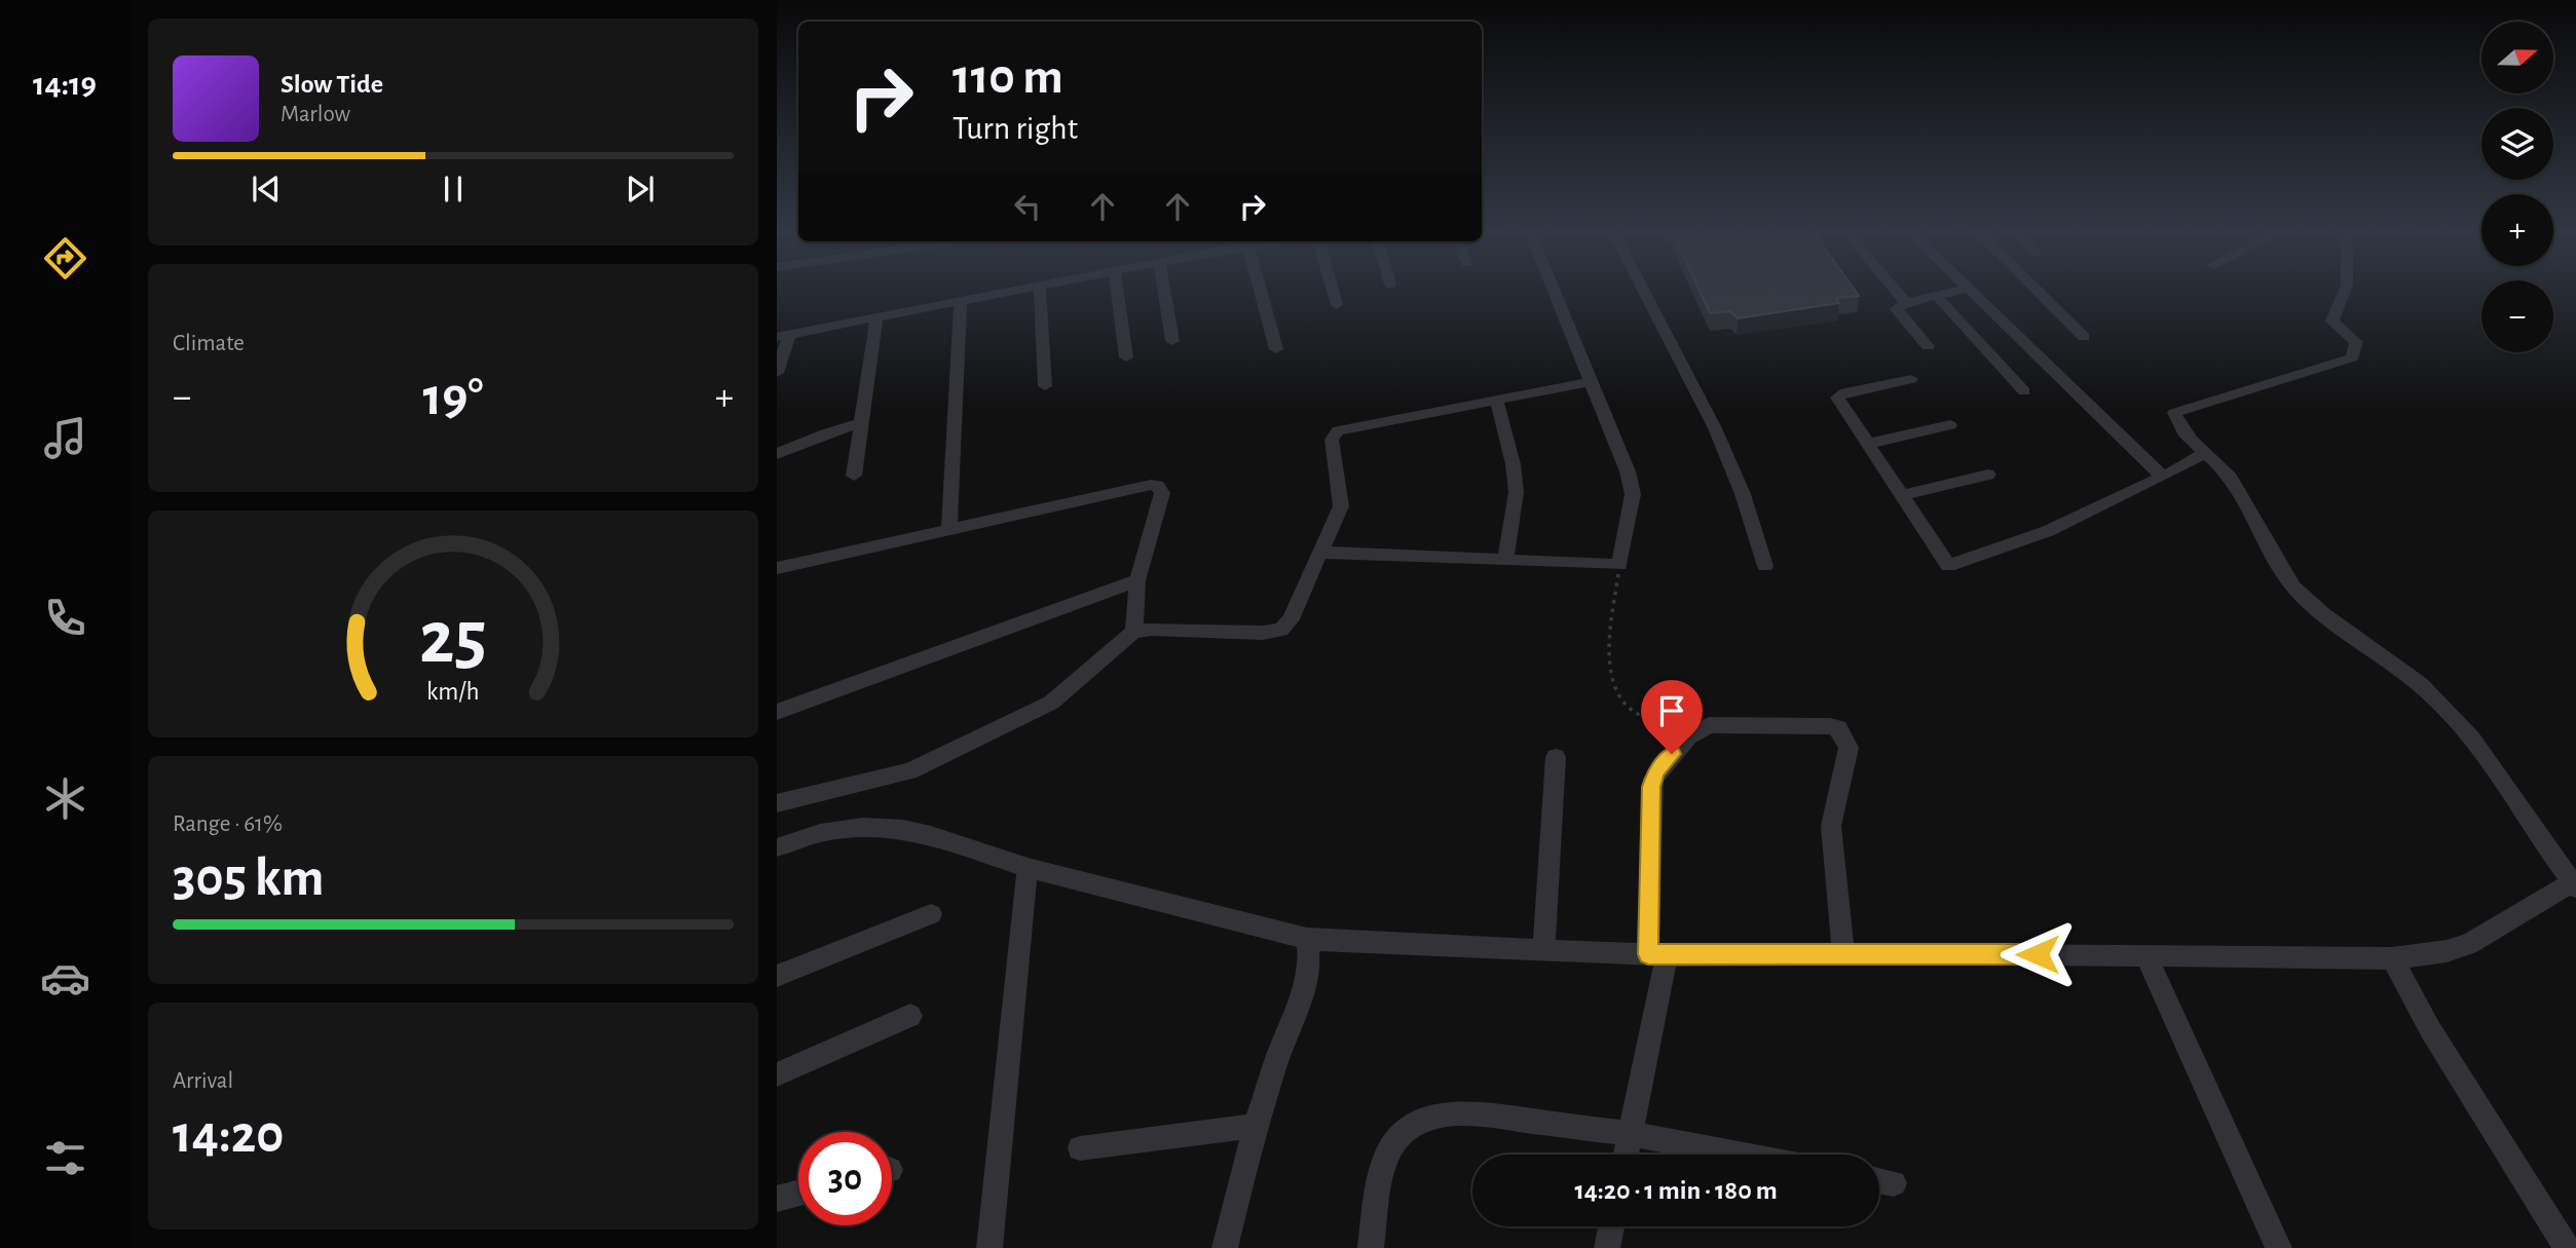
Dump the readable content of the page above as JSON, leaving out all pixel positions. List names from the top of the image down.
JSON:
{
  "north": "right",
  "page": {
    "tabs": "14:19",
    "map_buttons": ["+", "−"],
    "turn": ["110 m", "Turn right"],
    "song": ["Slow Tide", "Marlow"],
    "tile": [
      "Climate",
      ["Range · 61%", "305 km"],
      ["Arrival", "14:20"]
    ],
    "heat": ["−", "19°", "+"],
    "limit": "30",
    "trip": "14:20 · 1 min · 180 m",
    "gauge": ["25", "km/h"]
  }
}
